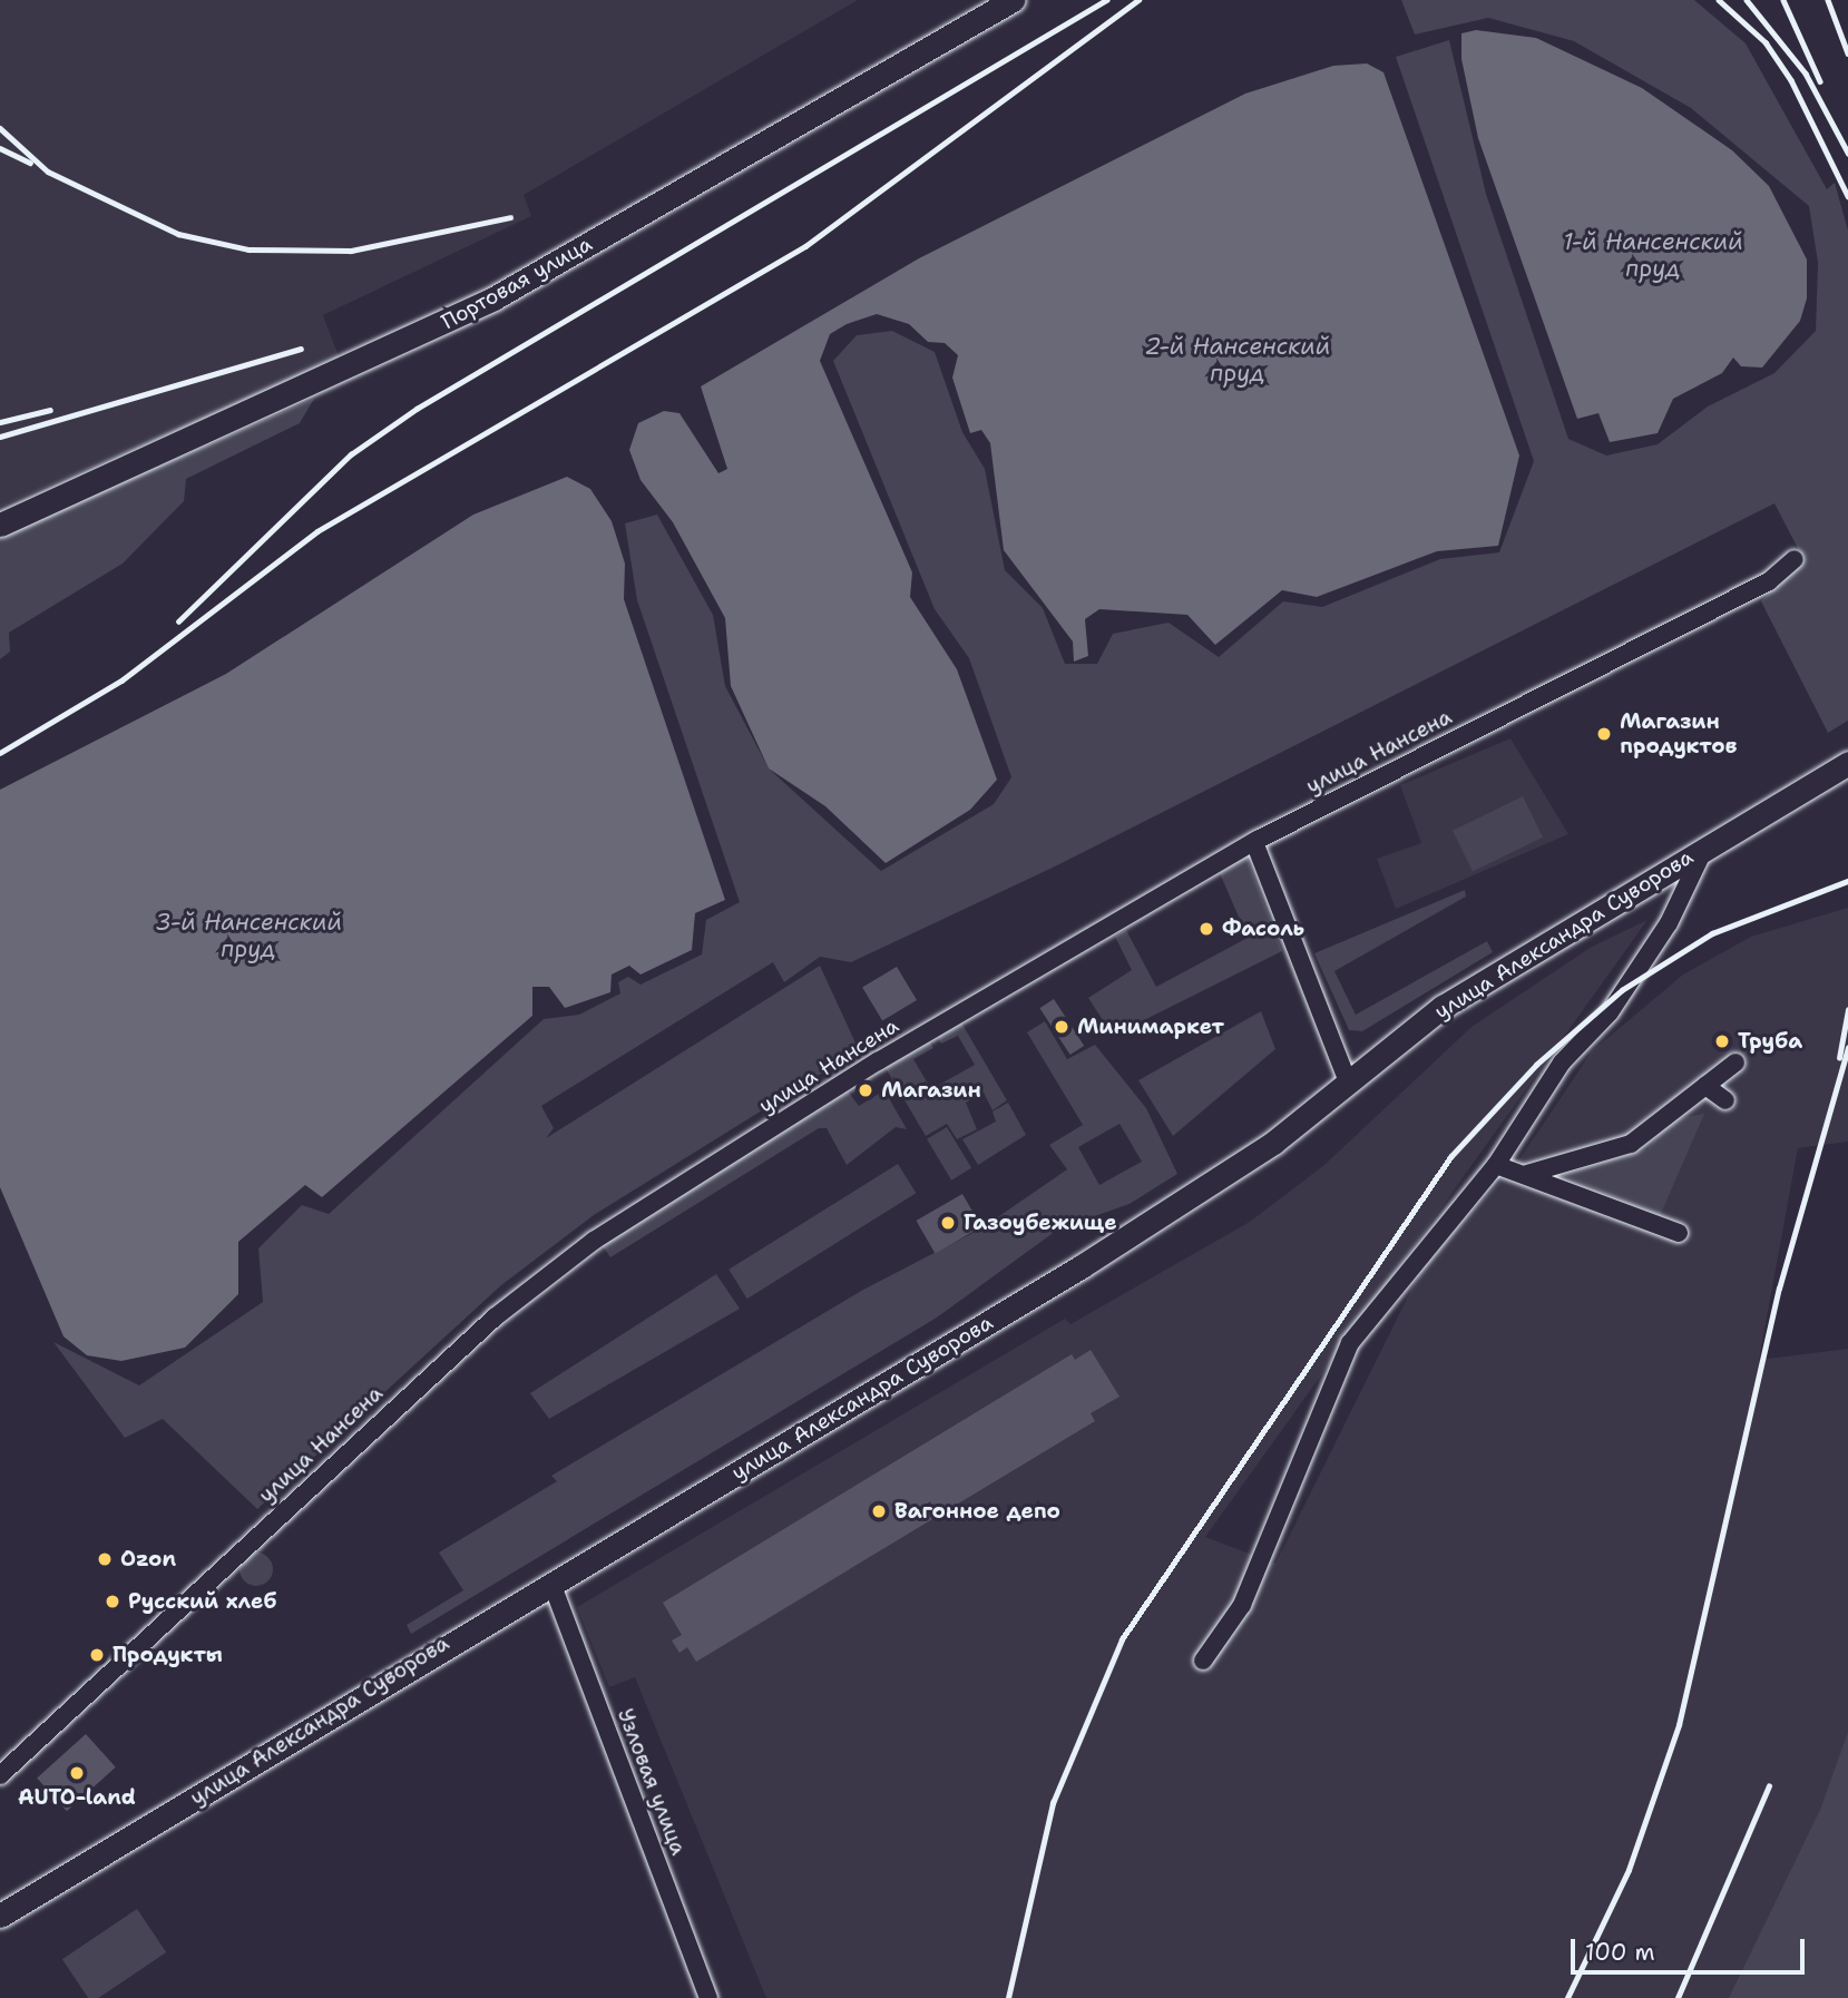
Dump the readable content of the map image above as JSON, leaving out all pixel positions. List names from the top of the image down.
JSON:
{
  "streets": {
    "main road": ["Портовая улица", "улица Александра Суворова"],
    "street": ["улица Нансена", "Узловая улица"]
  },
  "crossings": [
    ["улица Александра Суворова", "Узловая улица"]
  ],
  "water": ["1-й Нансенский пруд", "2-й Нансенский пруд", "3-й Нансенский пруд"],
  "places": [
    "Магазин продуктов",
    "Фасоль",
    "Минимаркет",
    "Труба",
    "Магазин",
    "Газоубежище",
    "Вагонное депо",
    "Ozon",
    "Русский хлеб",
    "Продукты",
    "AUTO-land"
  ],
  "scale_bar": "100 m"
}
